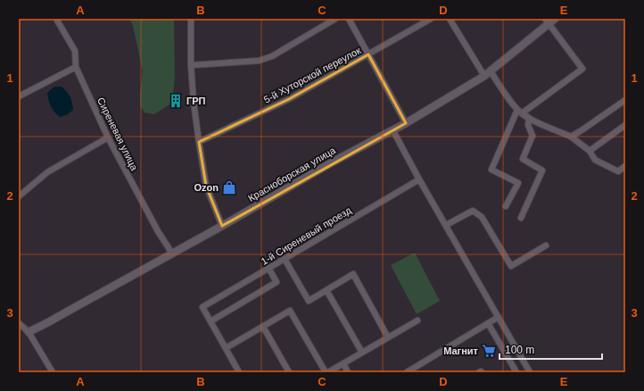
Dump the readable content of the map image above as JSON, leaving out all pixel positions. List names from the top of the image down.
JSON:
{
  "streets": {
    "street": [
      "5-й Хуторской переулок",
      "Сиреневая улица",
      "Красноборская улица",
      "1-й Сиреневый проезд"
    ]
  },
  "crossings": [
    ["Сиреневая улица", "Красноборская улица"]
  ],
  "places": {
    "building": ["ГРП"],
    "shop": ["Ozon"],
    "supermarket": ["Магнит"]
  },
  "scale_bar": "100 m",
  "grid": {
    "columns": [
      "A",
      "B",
      "C",
      "D",
      "E"
    ],
    "rows": ["1", "2", "3"]
  }
}
